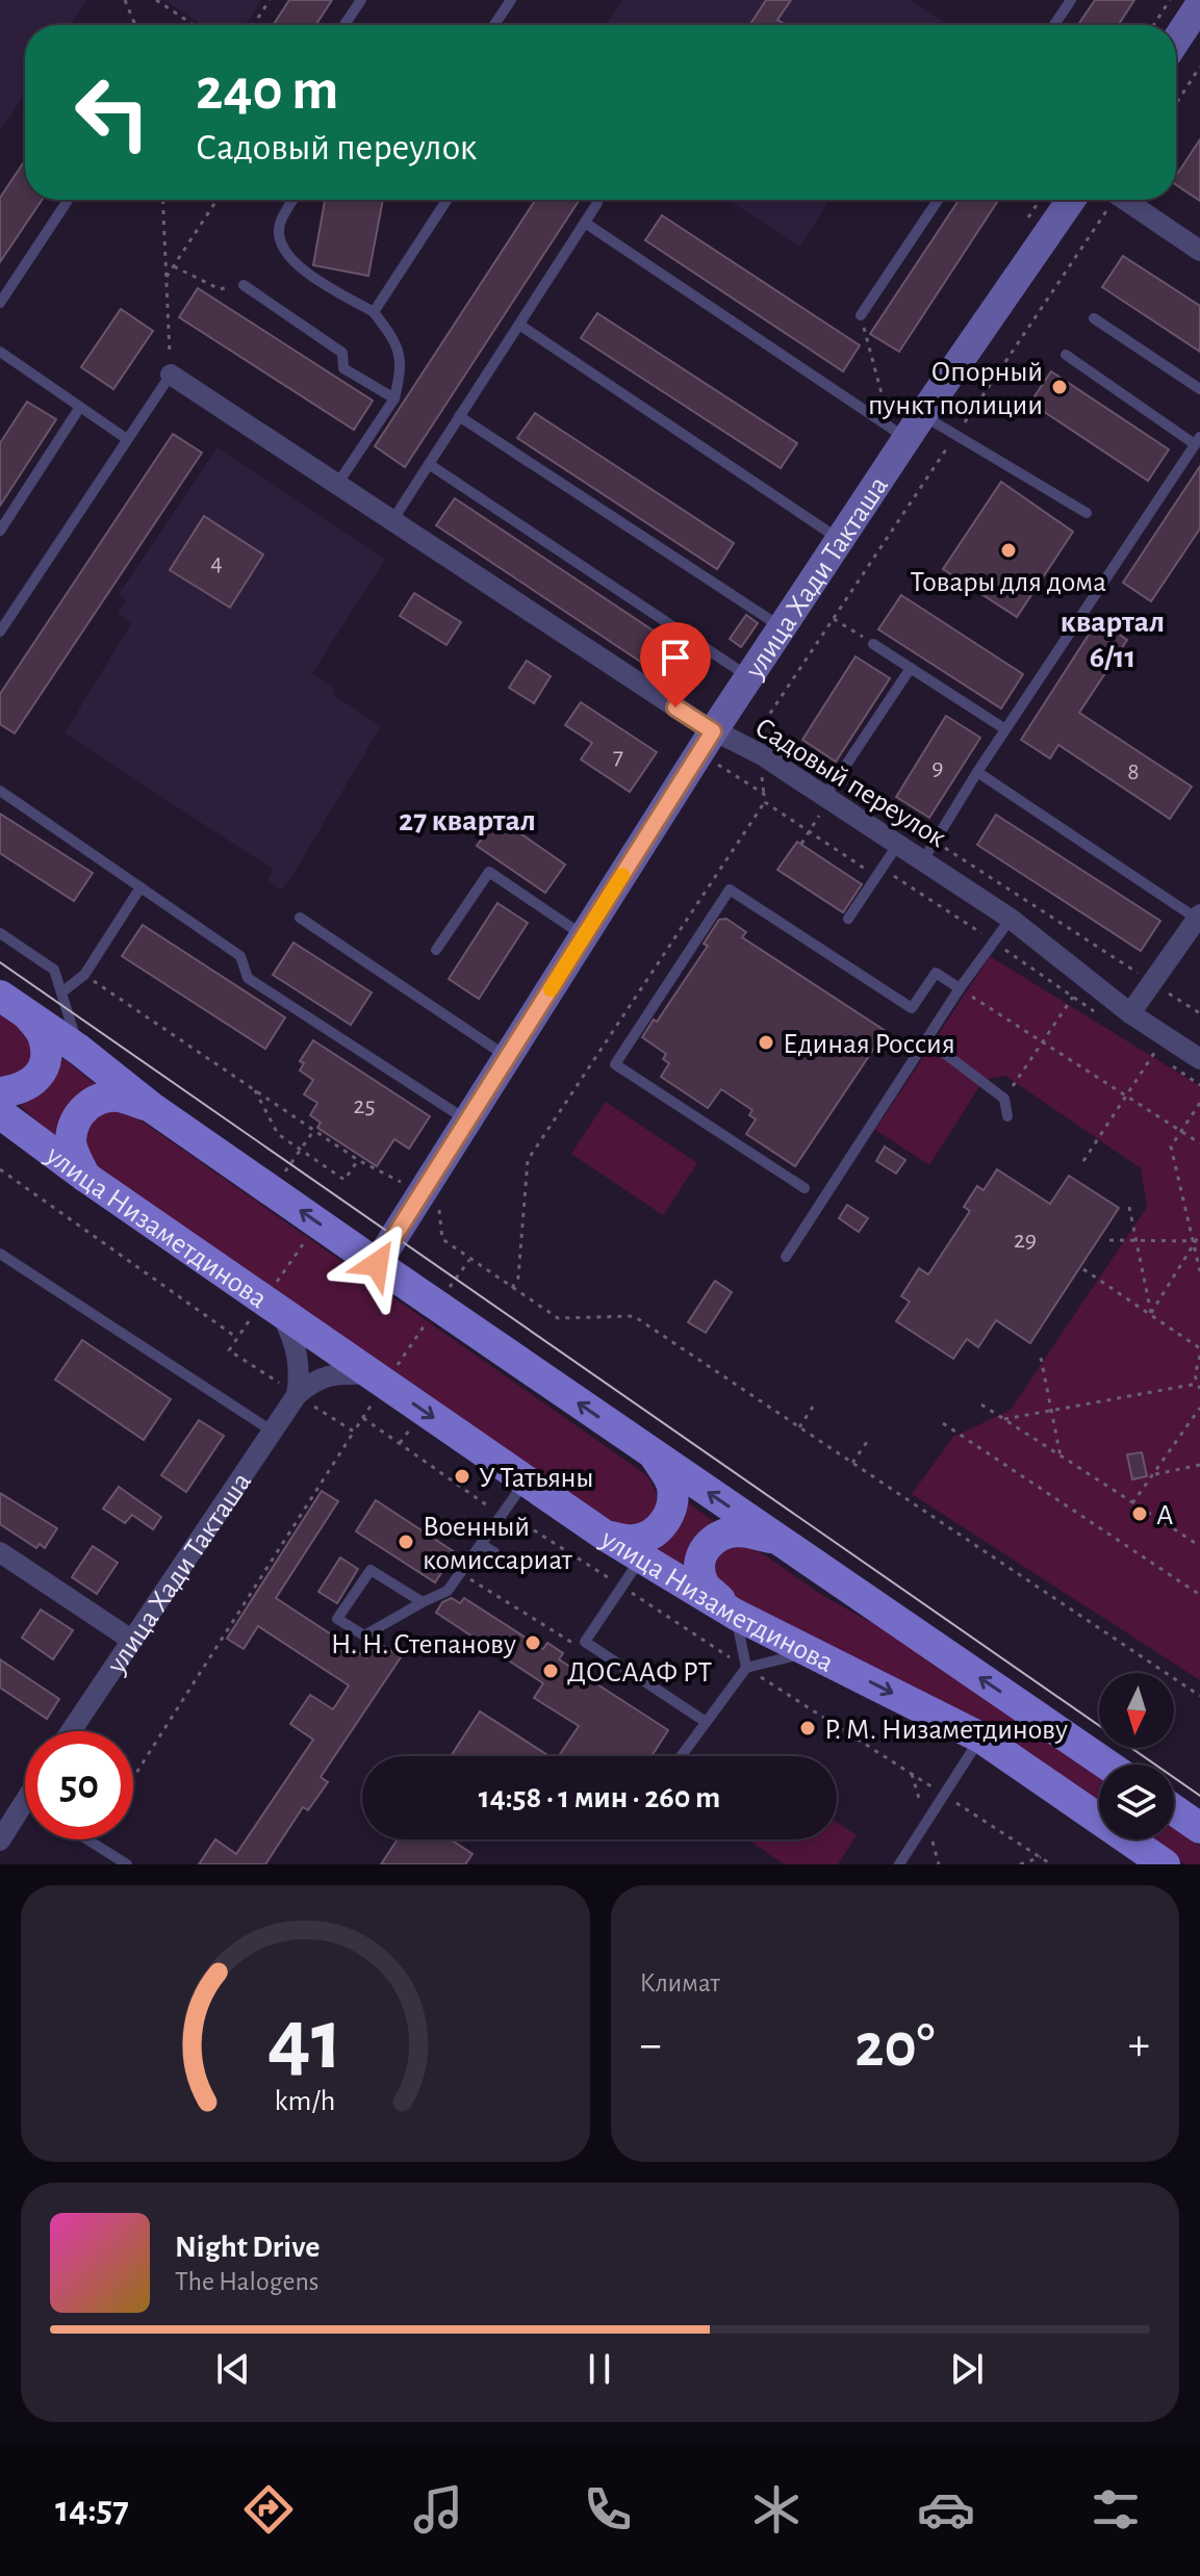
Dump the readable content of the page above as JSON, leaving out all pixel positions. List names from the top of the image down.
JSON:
{
  "streets": {
    "main road": ["улица Хади Такташа", "улица Низаметдинова"],
    "street": ["Садовый переулок"]
  },
  "crossings": [
    ["улица Хади Такташа", "Садовый переулок"]
  ],
  "districts": ["квартал 6/11", "27 квартал"],
  "places": [
    "Опорный пункт полиции",
    "Товары для дома",
    "Единая Россия",
    "У Татьяны",
    "А",
    "Военный комиссариат",
    "Н. Н. Степанову",
    "ДОСААФ РТ",
    "Р. М. Низаметдинову"
  ],
  "house_numbers": [
    "4",
    "7",
    "9",
    "8",
    "25",
    "29"
  ],
  "north": "bottom",
  "page": {
    "turn": ["240 m", "Садовый переулок"],
    "limit": "50",
    "trip": "14:58 · 1 мин · 260 m",
    "tile": "Климат",
    "heat": ["−", "20°", "+"],
    "song": ["Night Drive", "The Halogens"],
    "tabs": "14:57",
    "gauge": ["41", "km/h"]
  }
}
